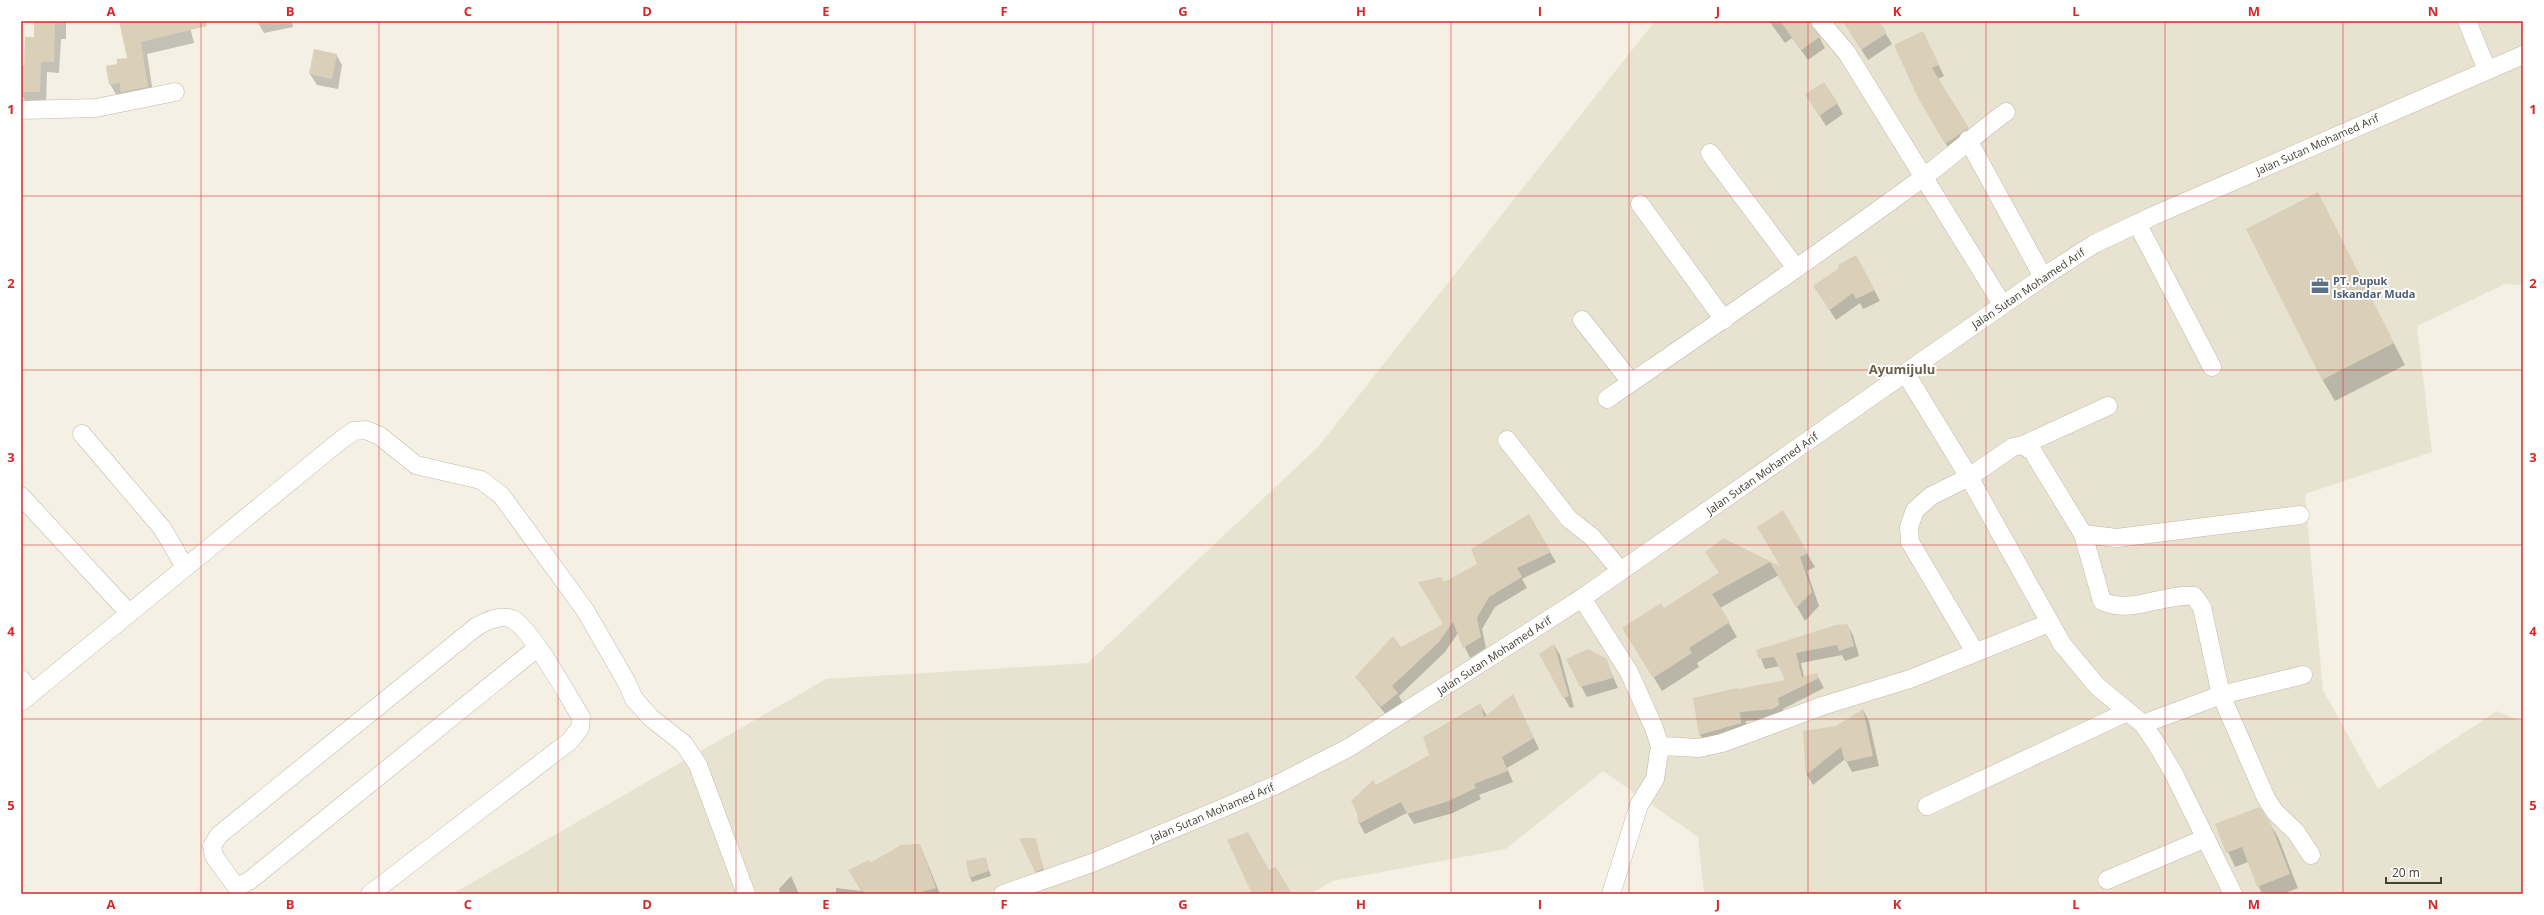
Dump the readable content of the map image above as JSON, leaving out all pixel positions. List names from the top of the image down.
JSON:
{
  "streets": {
    "street": ["Jalan Sutan Mohamed Arif"]
  },
  "districts": ["Ayumijulu"],
  "places": {
    "office": ["PT. Pupuk Iskandar Muda"]
  },
  "scale_bar": "20 m",
  "grid": {
    "columns": [
      "A",
      "B",
      "C",
      "D",
      "E",
      "F",
      "G",
      "H",
      "I",
      "J",
      "K",
      "L",
      "M",
      "N"
    ],
    "rows": [
      "1",
      "2",
      "3",
      "4",
      "5"
    ]
  }
}
